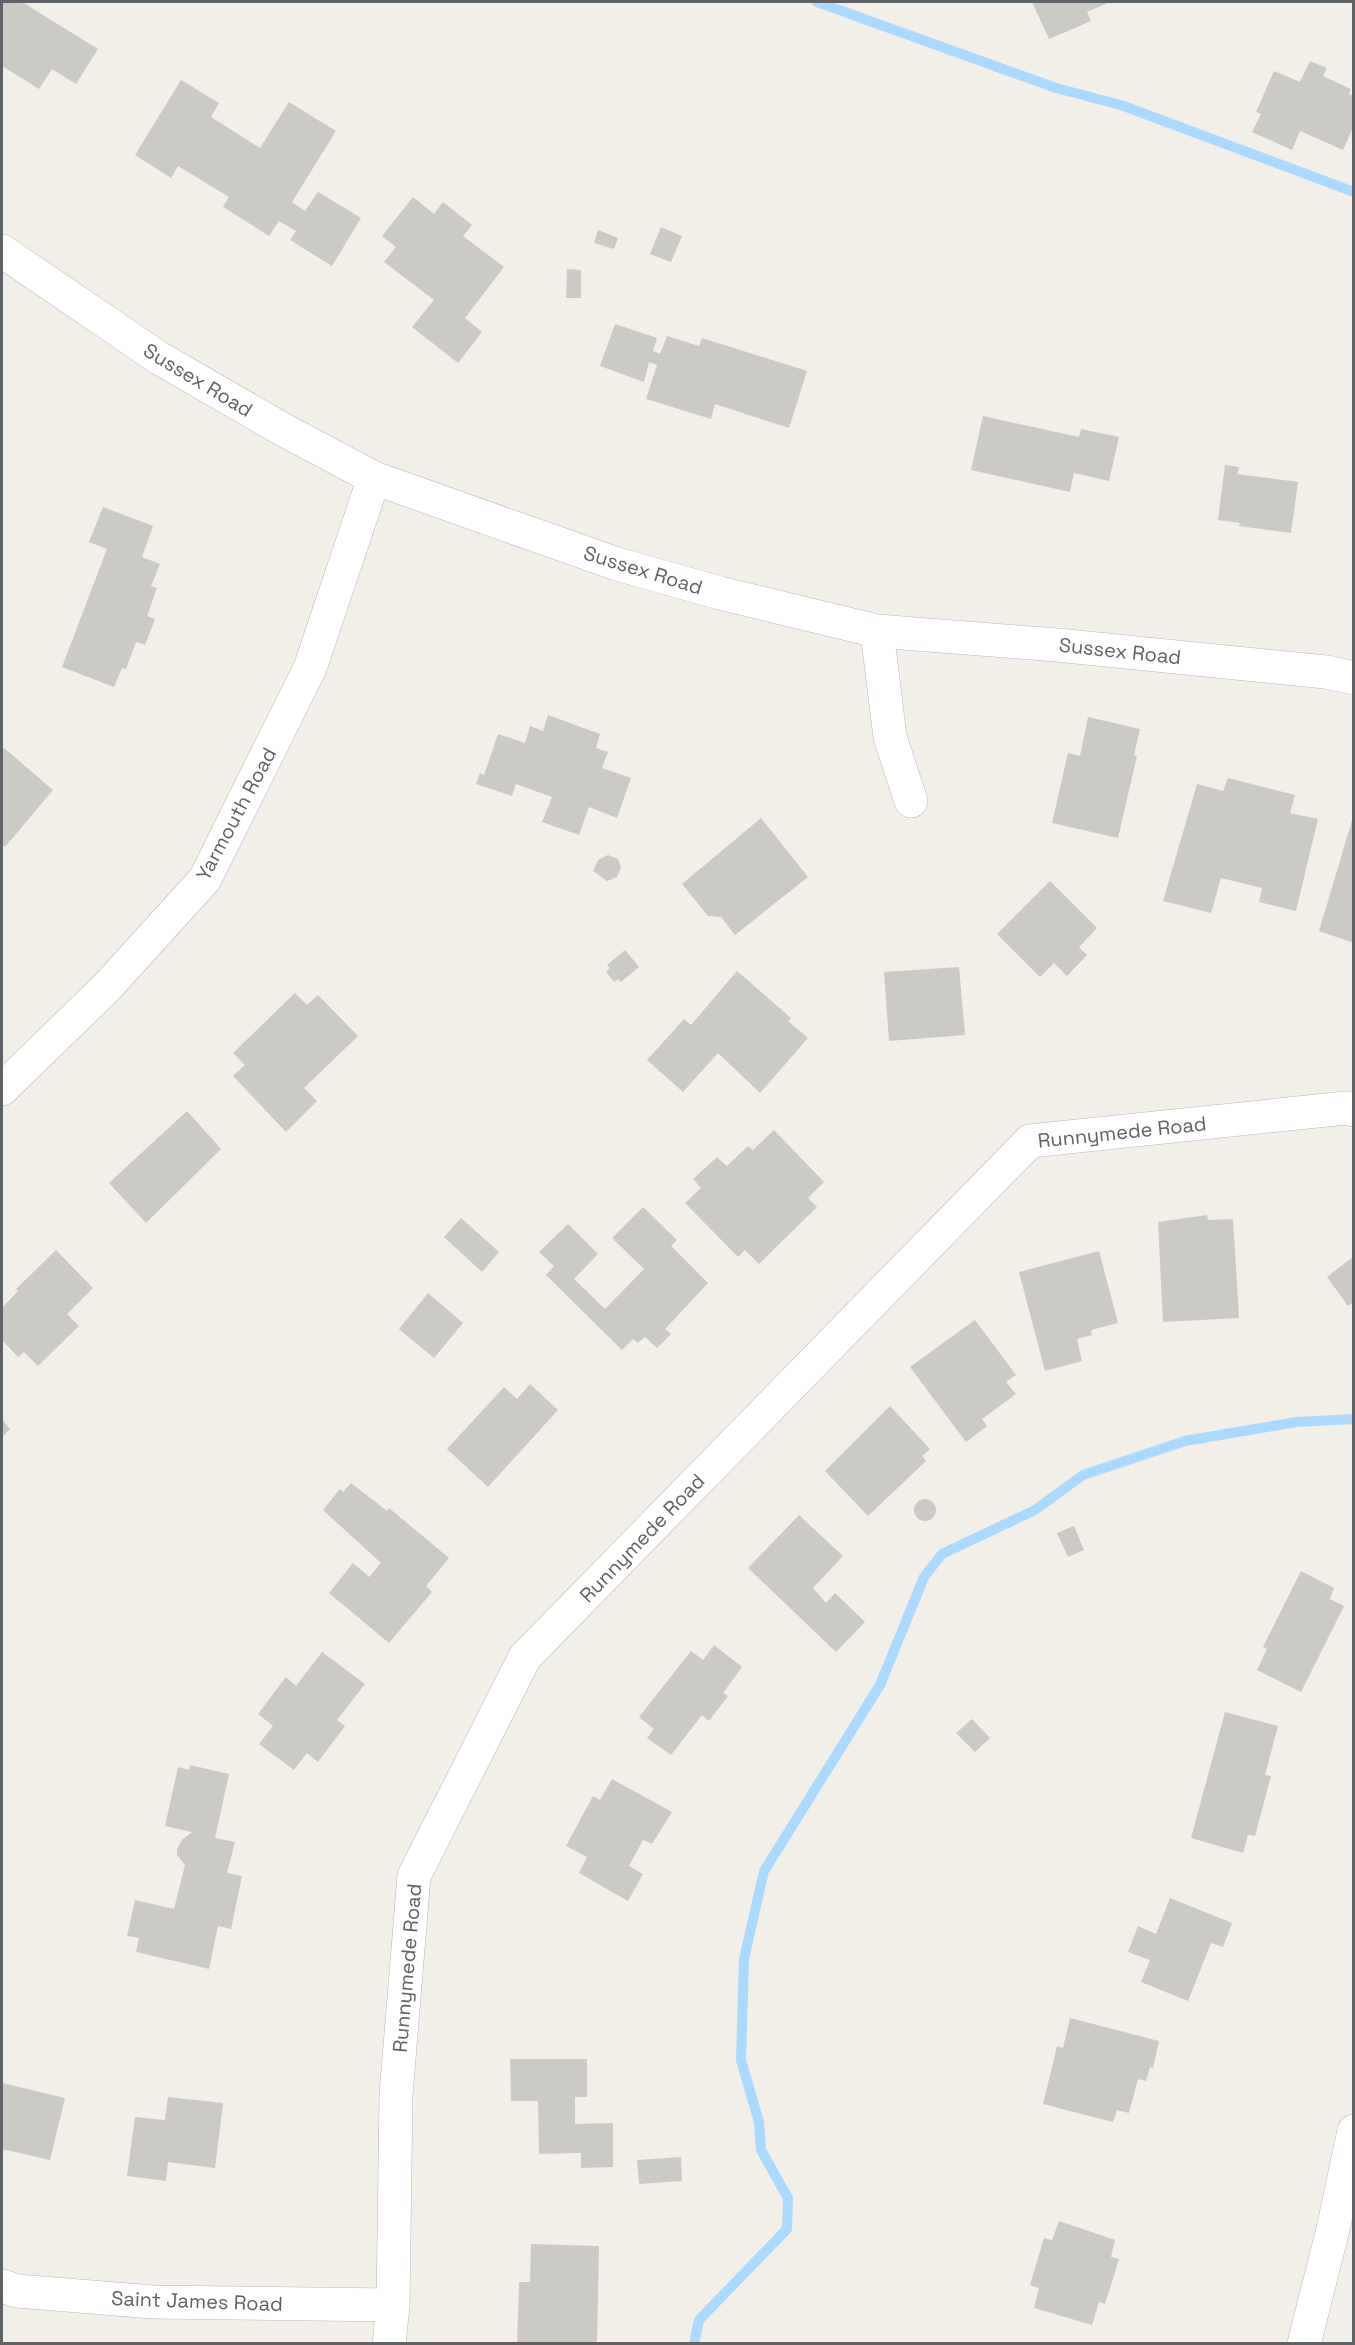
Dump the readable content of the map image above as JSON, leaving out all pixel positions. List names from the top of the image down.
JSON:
{
  "streets": {
    "street": [
      "Sussex Road",
      "Yarmouth Road",
      "Runnymede Road",
      "Saint James Road"
    ]
  },
  "crossings": [
    ["Sussex Road", "Yarmouth Road"],
    ["Runnymede Road", "Saint James Road"]
  ]
}
